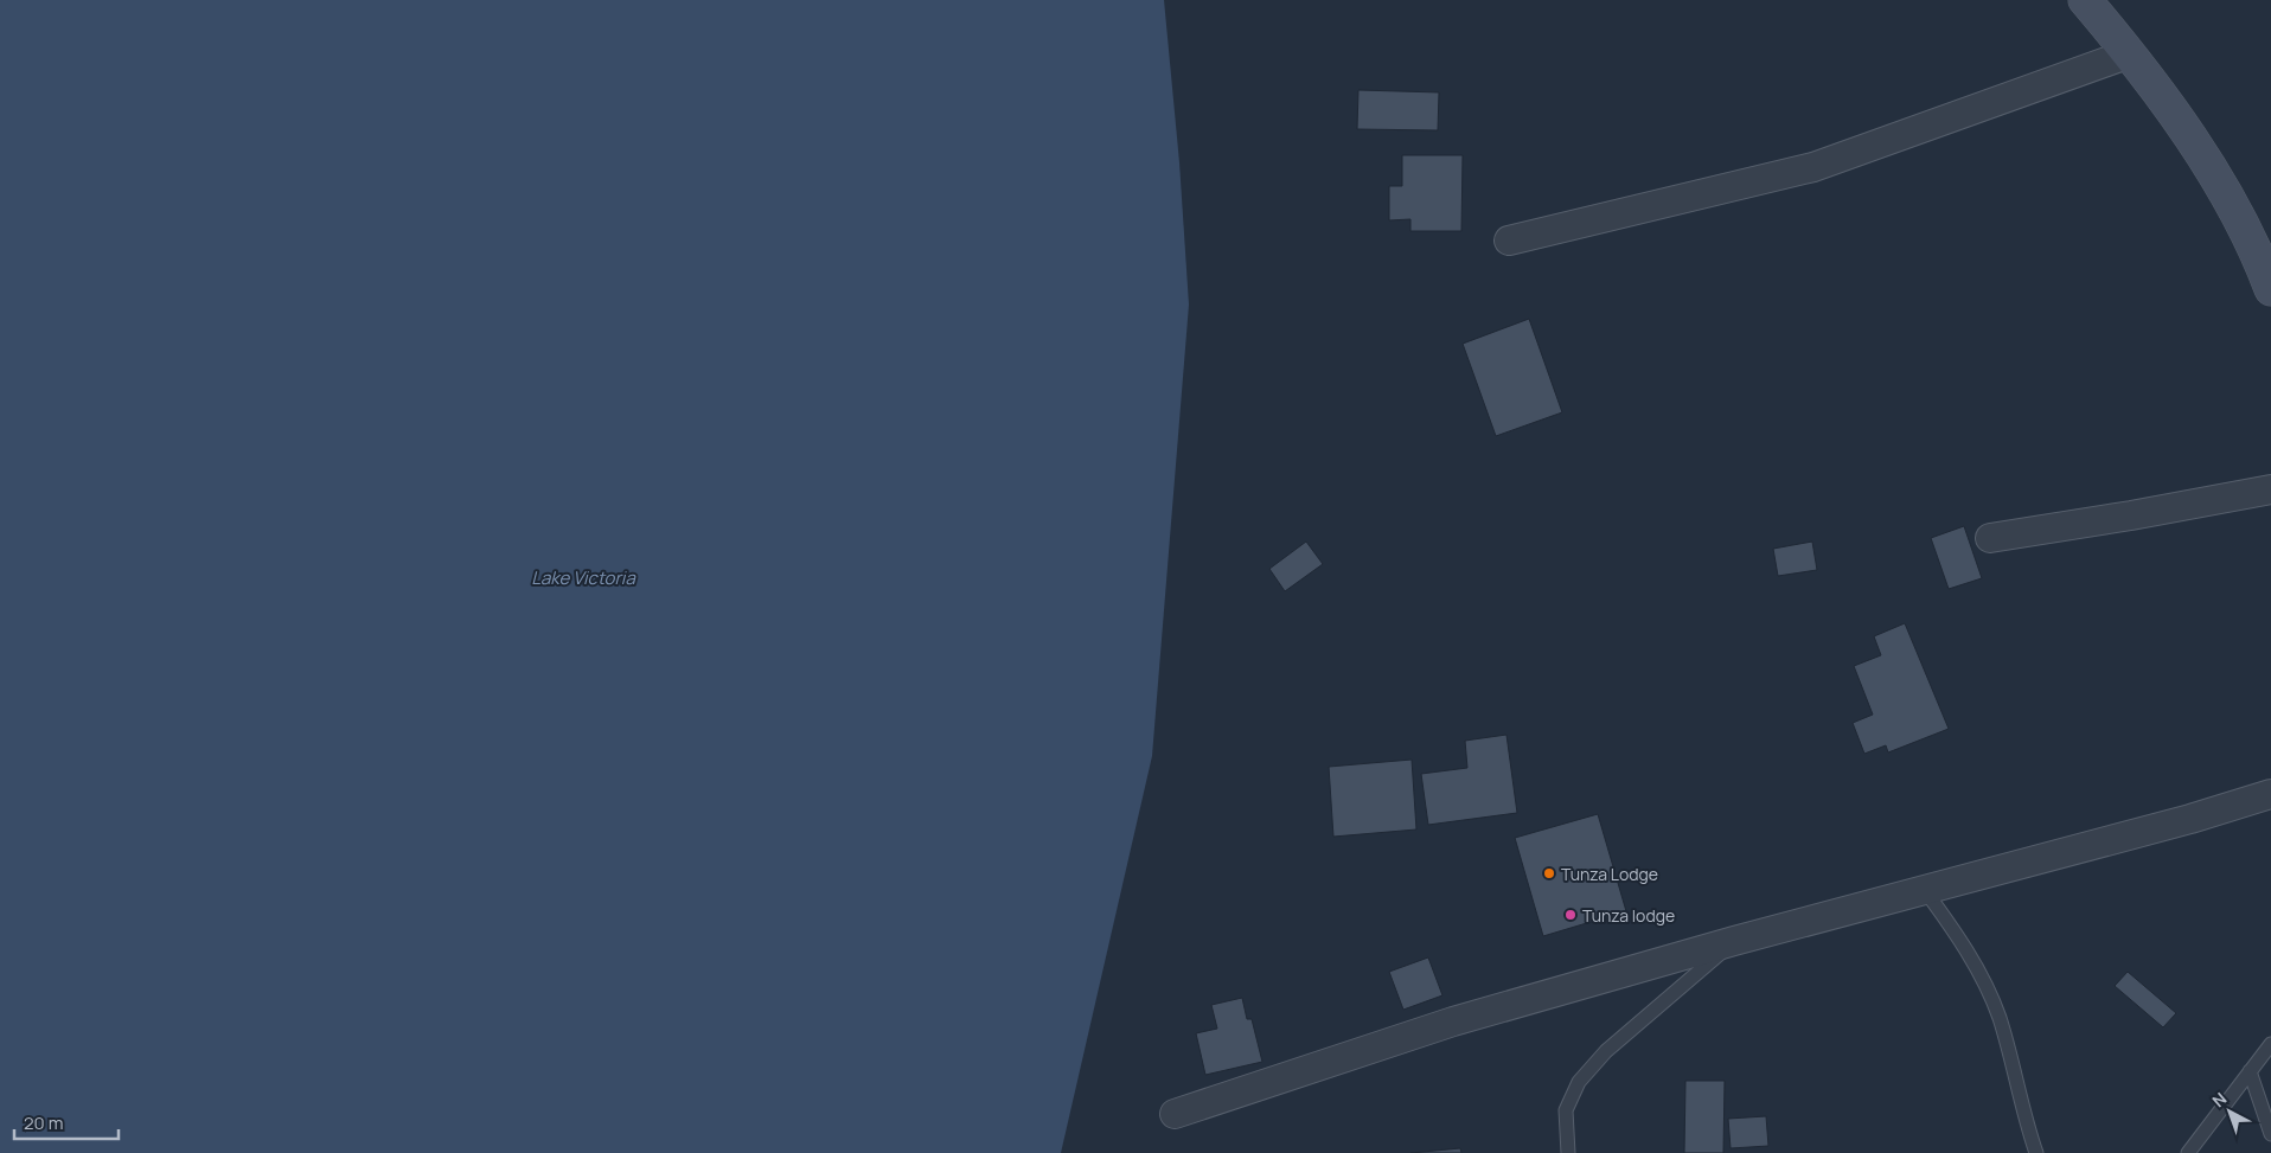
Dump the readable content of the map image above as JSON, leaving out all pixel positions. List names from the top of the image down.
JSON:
{
  "water": ["Lake Victoria"],
  "places": ["Tunza Lodge", "Tunza lodge"],
  "scale_bar": "20 m",
  "north": "top left"
}
